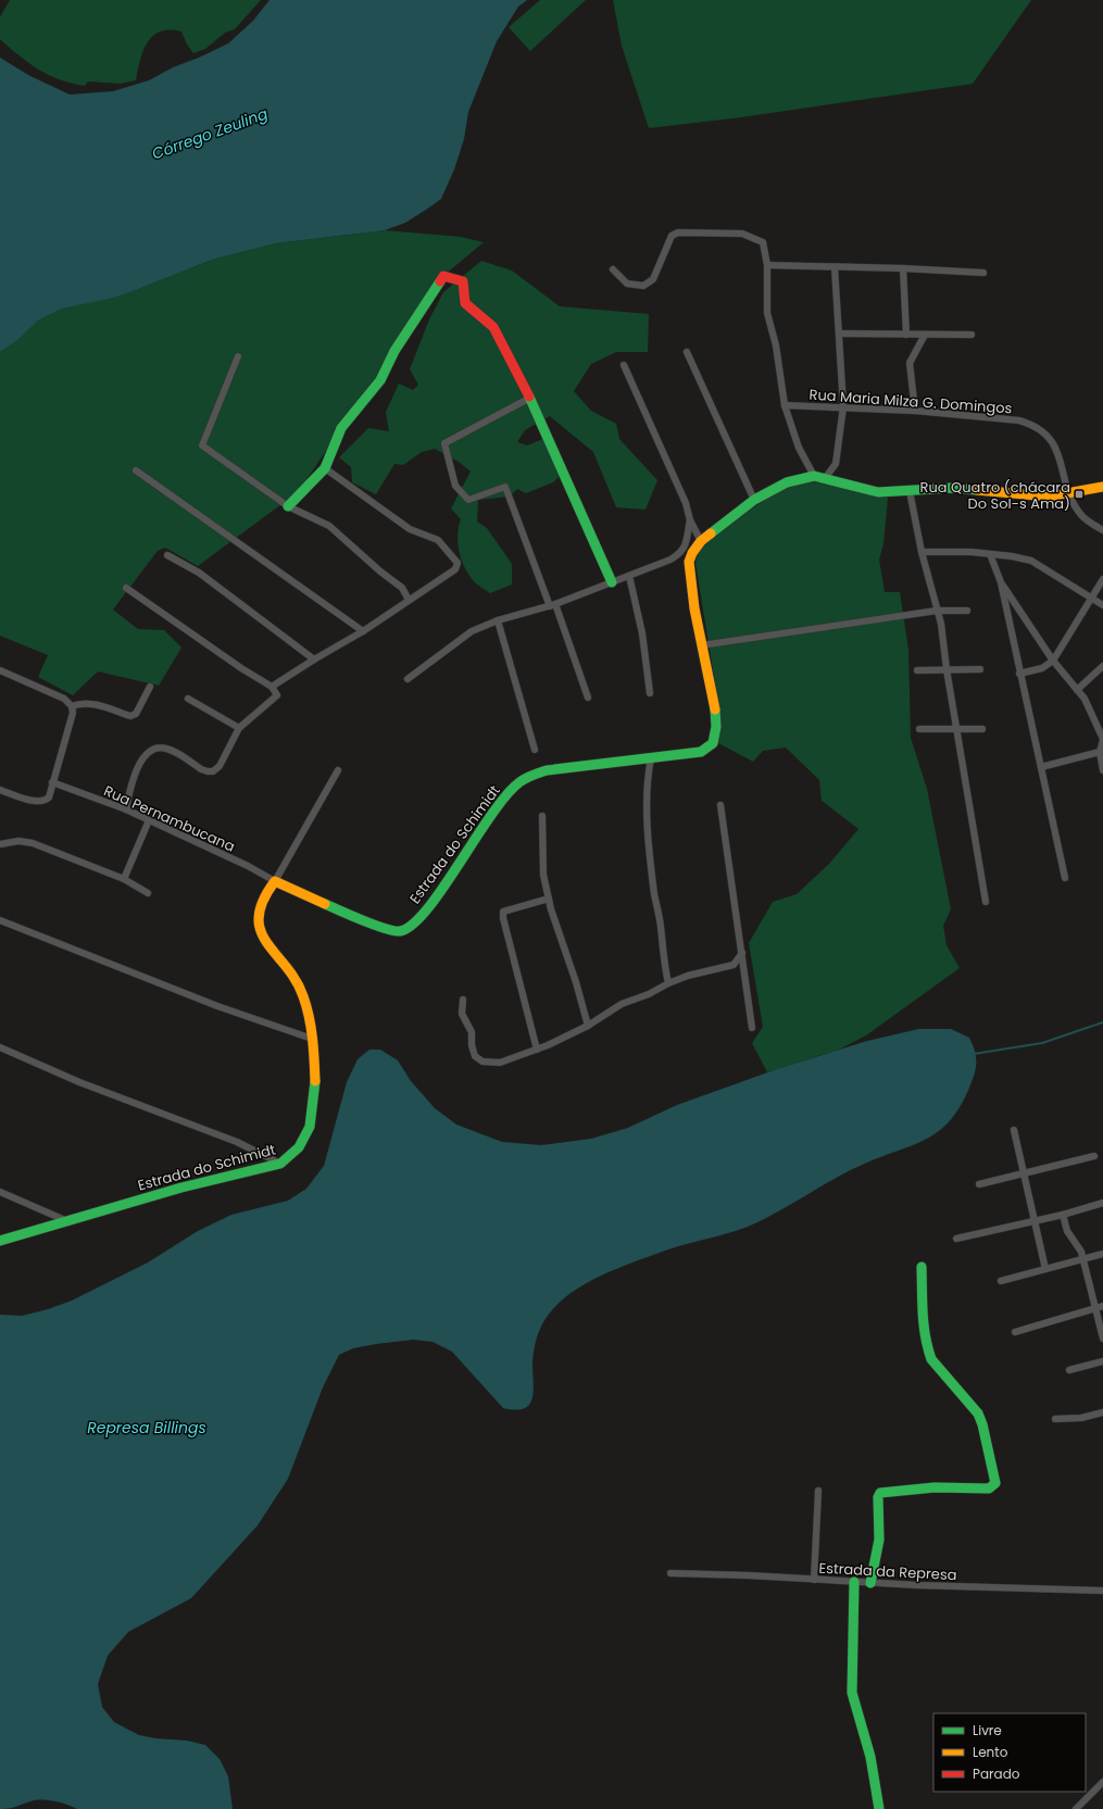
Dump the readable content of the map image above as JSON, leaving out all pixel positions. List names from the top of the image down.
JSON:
{
  "streets": {
    "street": [
      "Rua Maria Milza G. Domingos",
      "Rua Pernambucana",
      "Estrada do Schimidt",
      "Estrada da Represa"
    ]
  },
  "crossings": [
    ["Rua Maria Milza G. Domingos", "Estrada do Schimidt"],
    ["Rua Pernambucana", "Estrada do Schimidt"]
  ],
  "water": ["Córrego Zeuling", "Represa Billings"],
  "places": {
    "transit": ["Rua Quatro (chácara Do Sol-s Ama)"]
  },
  "legend": ["Livre", "Lento", "Parado"]
}
